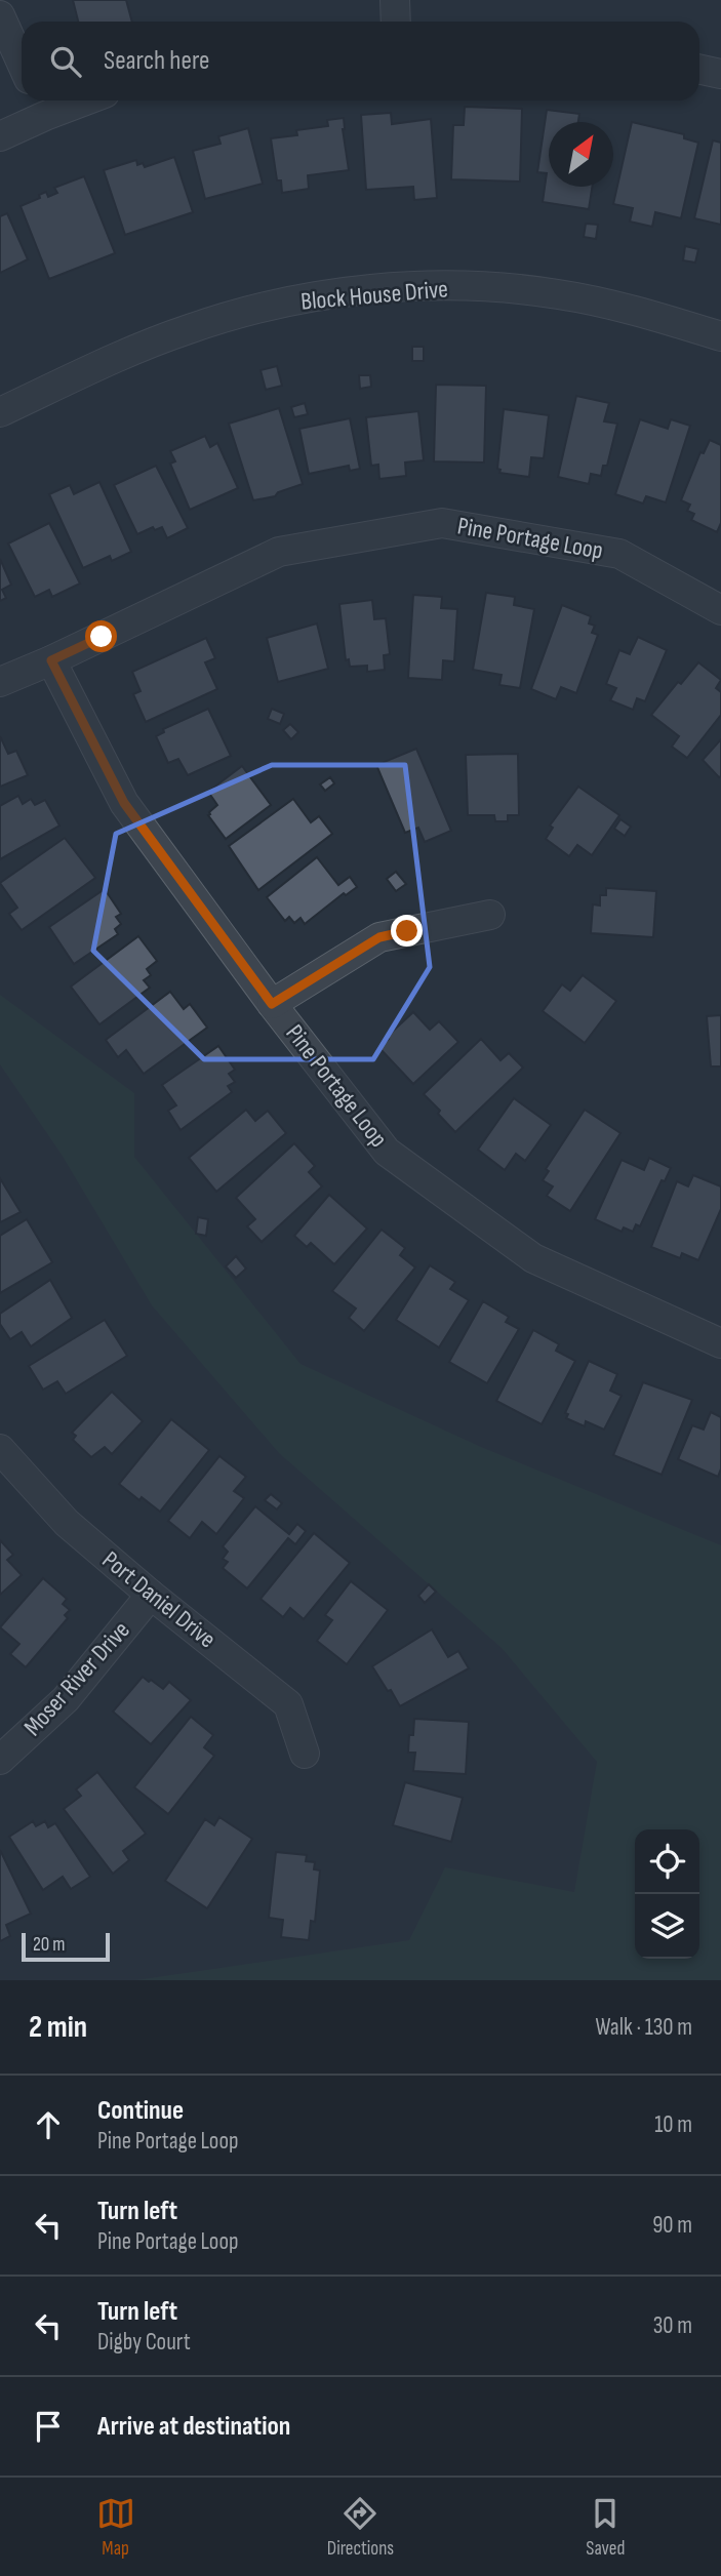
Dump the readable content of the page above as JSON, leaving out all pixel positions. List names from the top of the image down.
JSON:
{
  "streets": {
    "street": [
      "Block House Drive",
      "Pine Portage Loop",
      "Port Daniel Drive",
      "Moser River Drive"
    ]
  },
  "crossings": [
    ["Port Daniel Drive", "Moser River Drive"]
  ],
  "scale_bar": "20 m",
  "north": "top right",
  "page": {
    "search": "Search here",
    "scale": "20 m",
    "heading": ["2 min", "Walk · 130 m"],
    "list": [
      ["Continue", "Pine Portage Loop", "10 m"],
      ["Turn left", "Pine Portage Loop", "90 m"],
      ["Turn left", "Digby Court", "30 m"],
      "Arrive at destination"
    ],
    "nav": ["Map", "Directions", "Saved"]
  }
}
